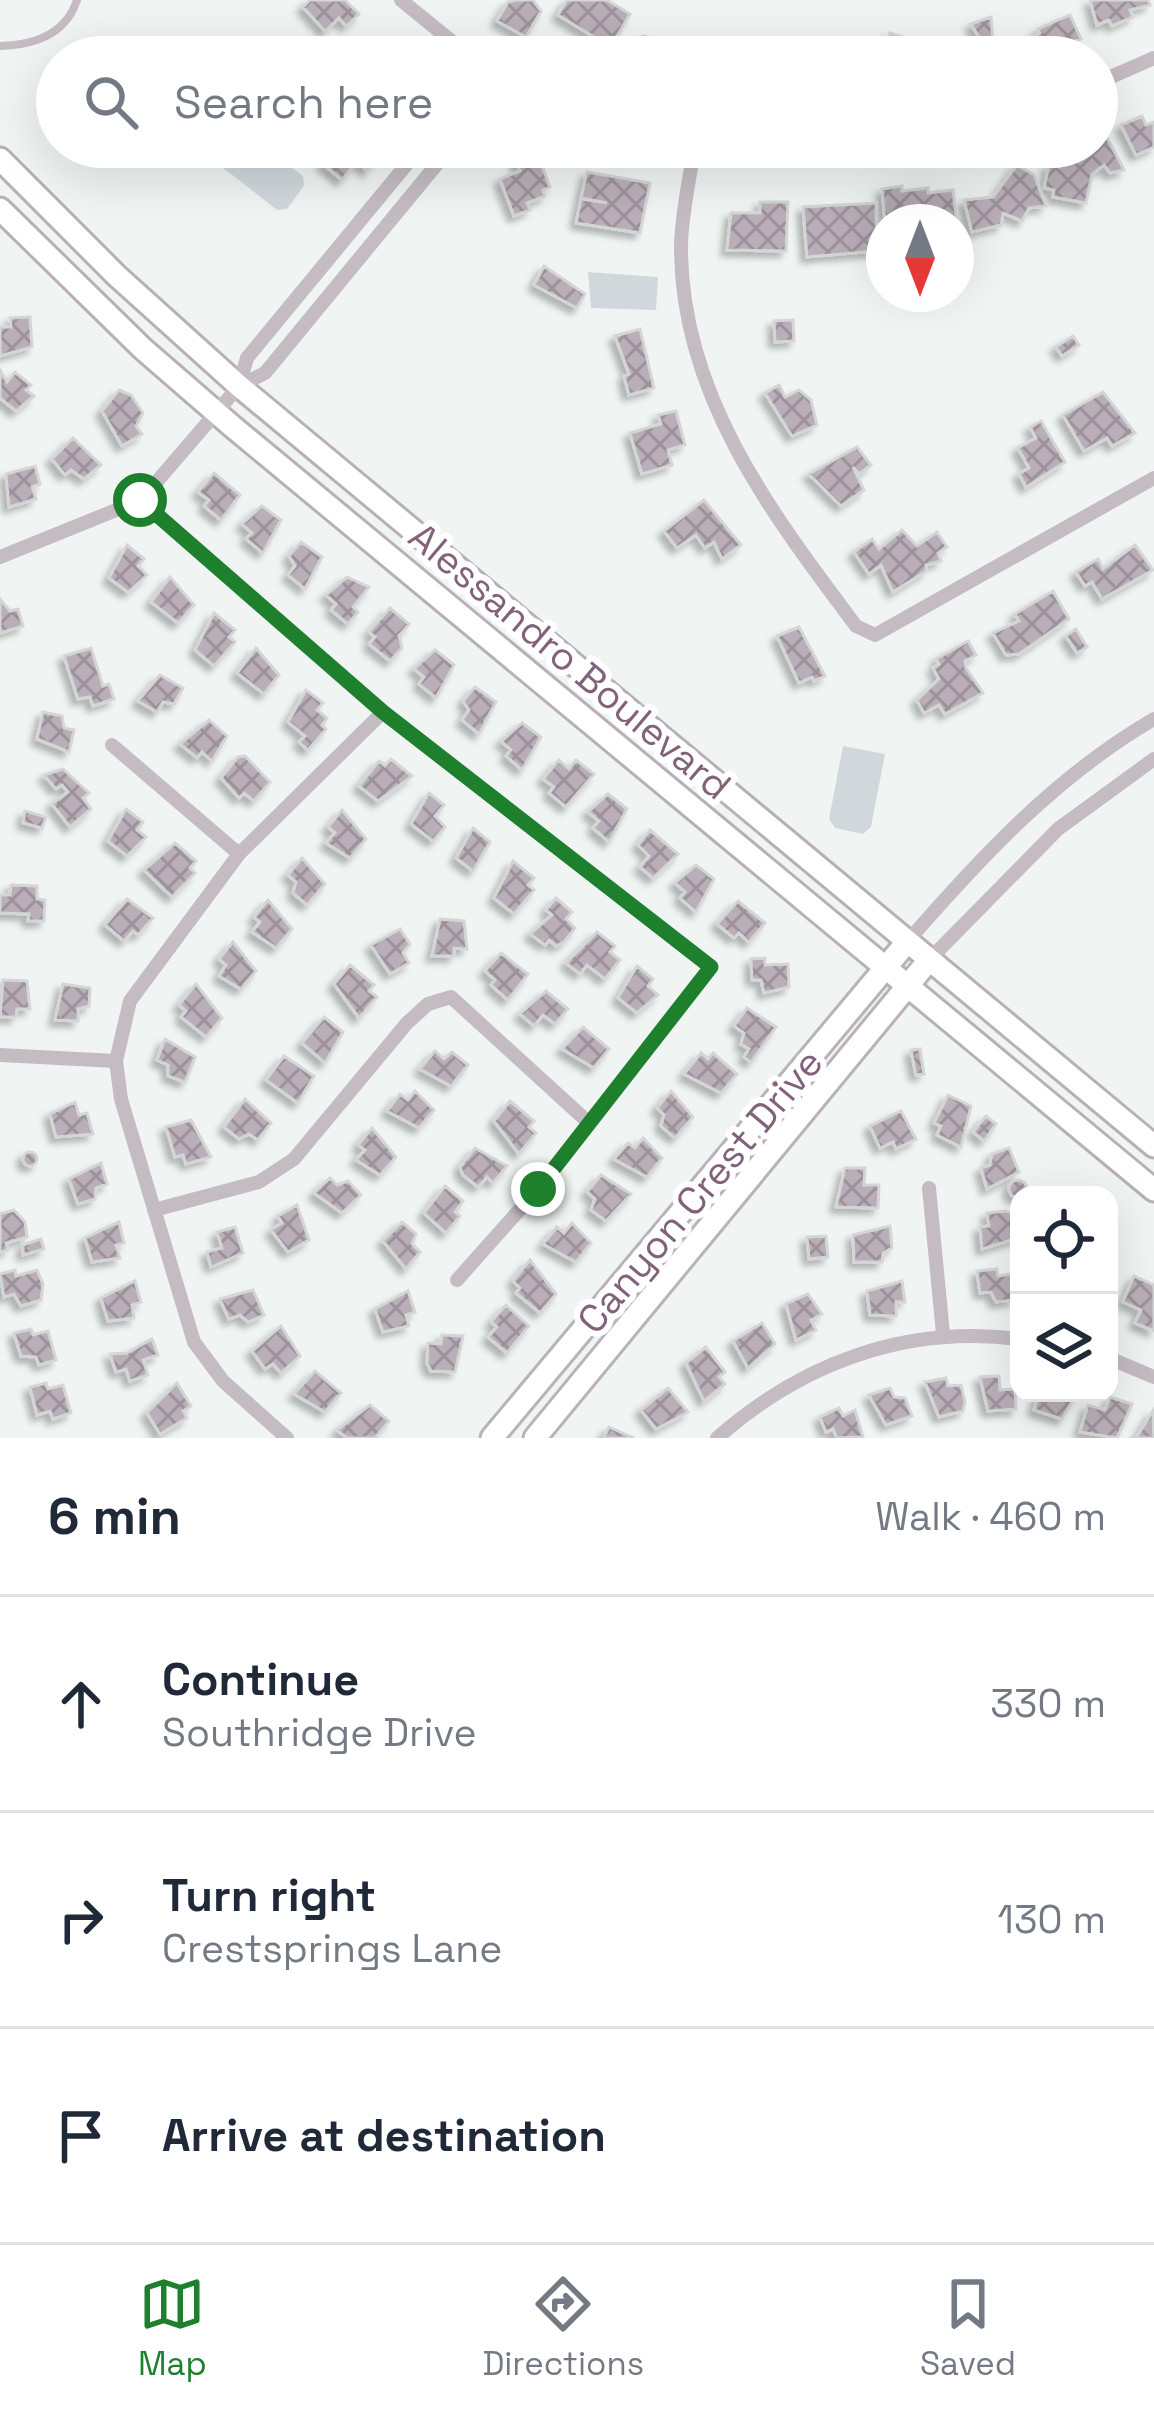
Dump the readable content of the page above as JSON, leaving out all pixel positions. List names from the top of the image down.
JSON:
{
  "streets": {
    "main road": ["Alessandro Boulevard", "Canyon Crest Drive"]
  },
  "crossings": [
    ["Alessandro Boulevard", "Canyon Crest Drive"]
  ],
  "north": "bottom",
  "page": {
    "search": "Search here",
    "heading": ["6 min", "Walk · 460 m"],
    "list": [
      ["Continue", "Southridge Drive", "330 m"],
      ["Turn right", "Crestsprings Lane", "130 m"],
      "Arrive at destination"
    ],
    "nav": ["Map", "Directions", "Saved"]
  }
}
